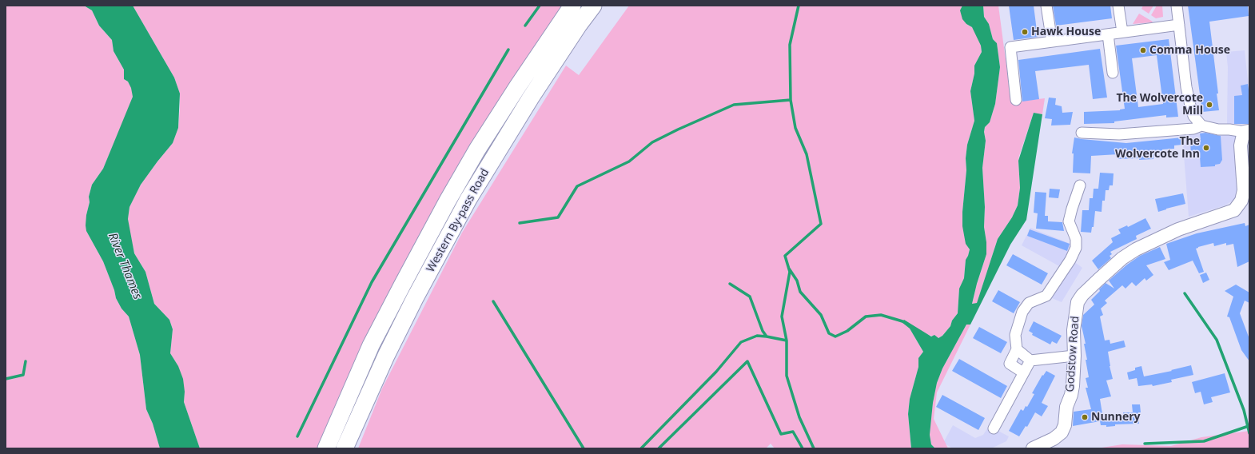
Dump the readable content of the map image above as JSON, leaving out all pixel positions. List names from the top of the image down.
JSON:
{
  "streets": {
    "highway": ["Western By-pass Road"],
    "street": ["Godstow Road"]
  },
  "water": ["River Thames"],
  "places": [
    "Hawk House",
    "Comma House",
    "The Wolvercote Mill",
    "The Wolvercote Inn",
    "Nunnery"
  ]
}
